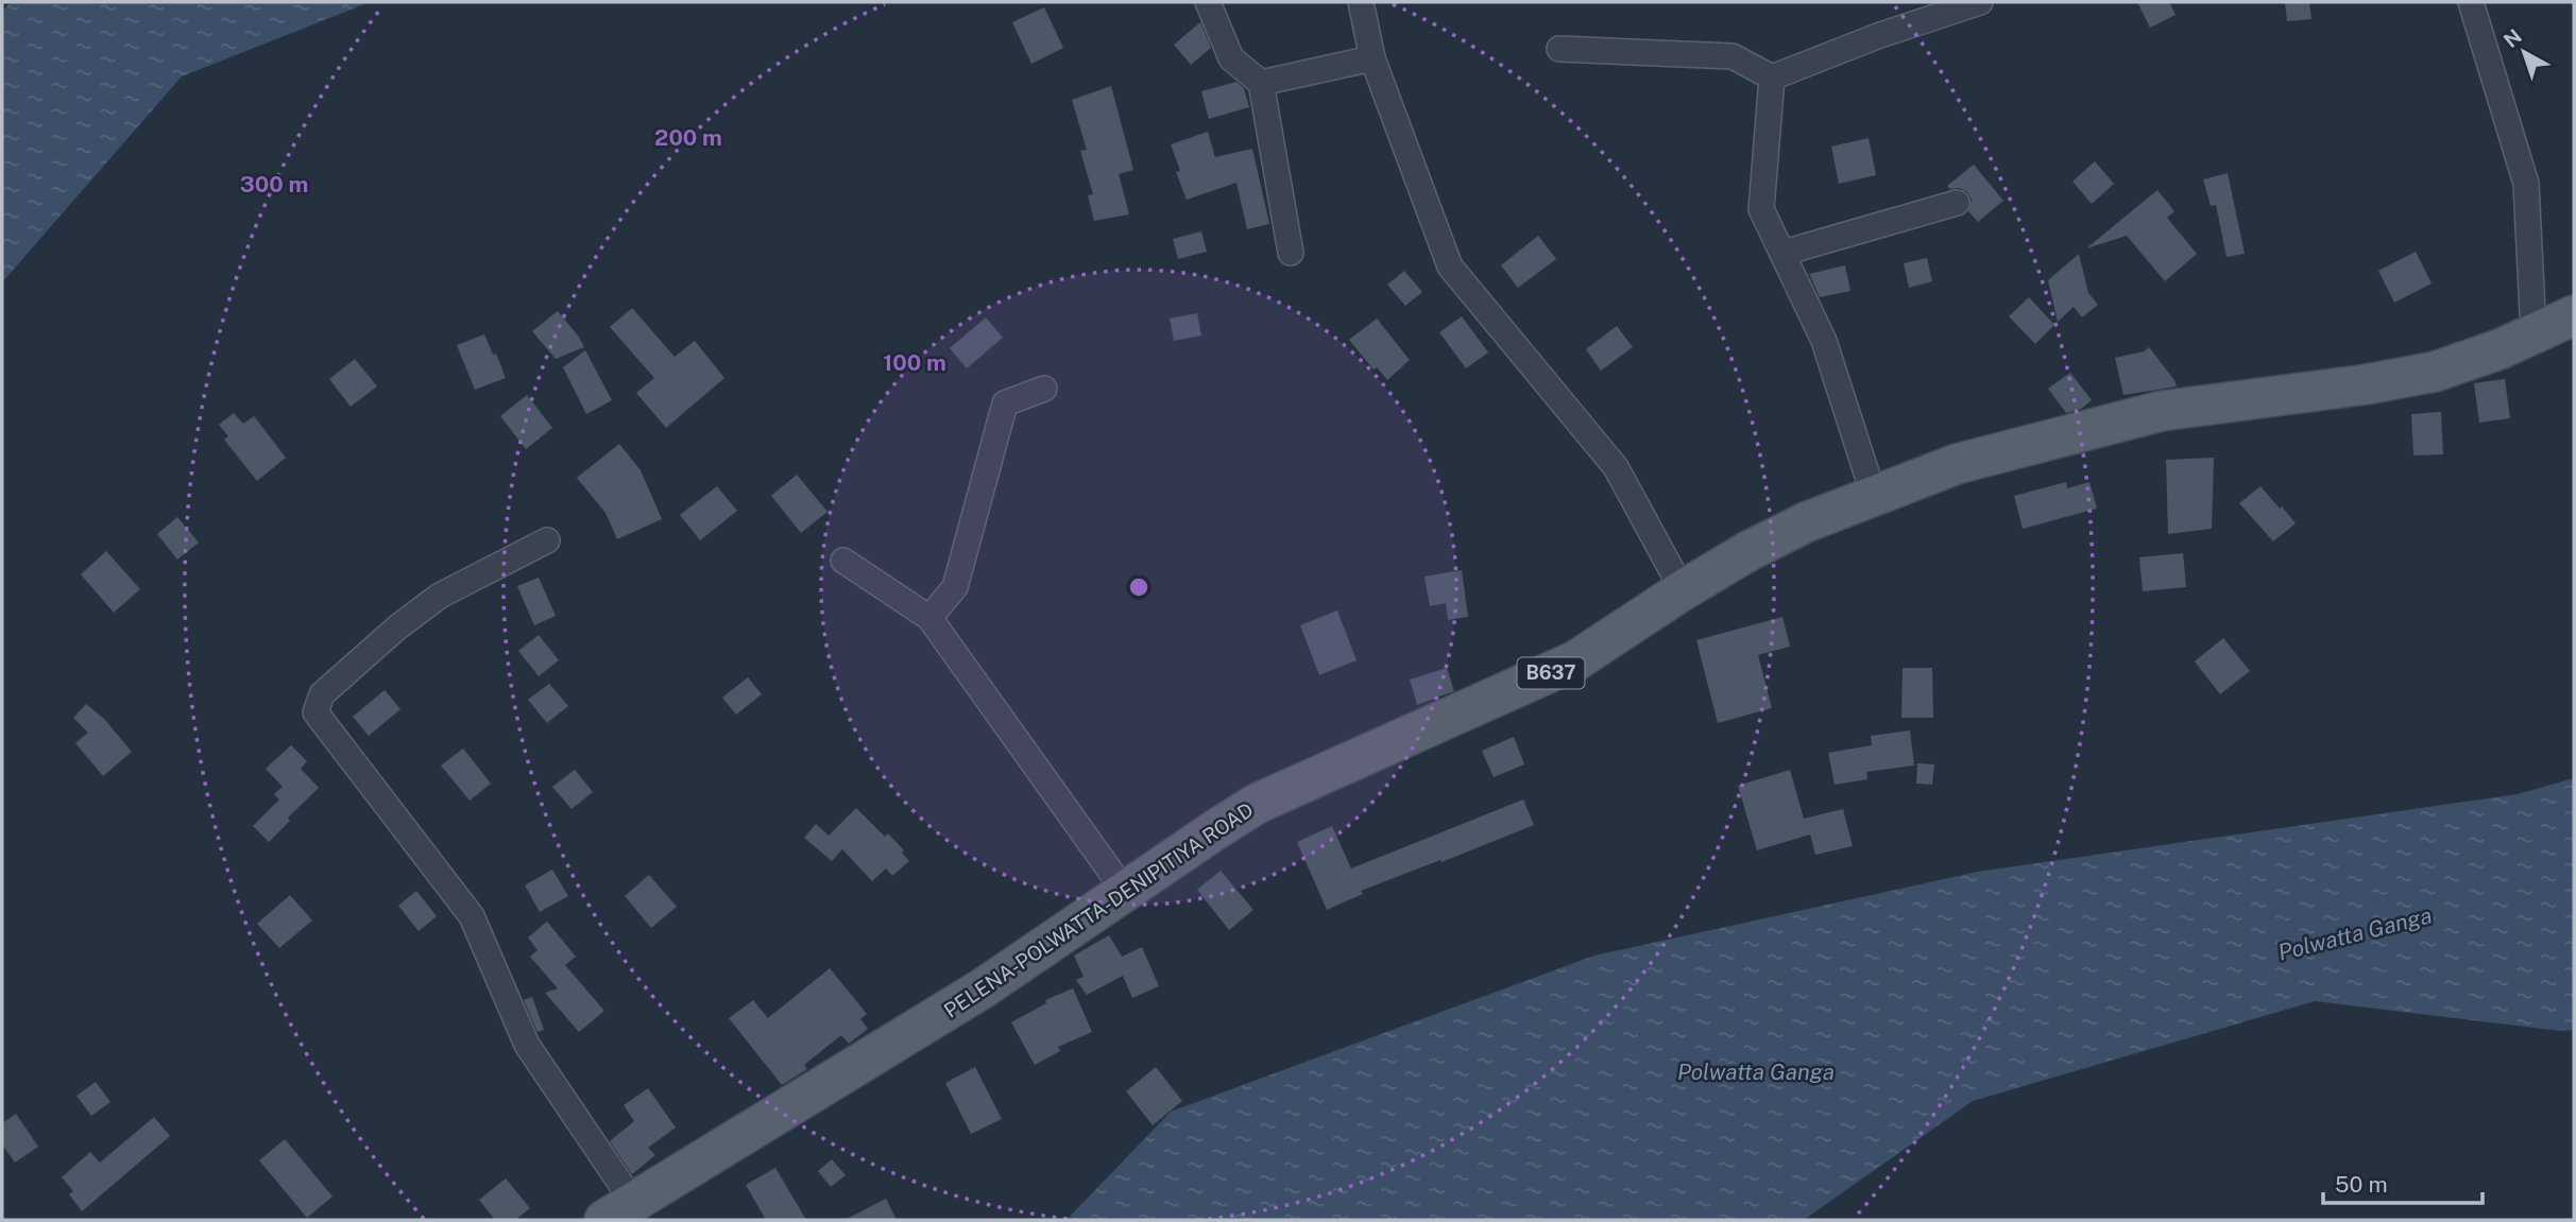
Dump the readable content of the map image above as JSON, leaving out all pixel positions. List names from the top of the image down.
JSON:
{
  "streets": {
    "main road": ["B637", "PELENA-POLWATTA-DENIPITIYA ROAD"]
  },
  "water": ["Polwatta Ganga"],
  "scale_bar": "50 m",
  "north": "top left",
  "rings": ["200 m", "300 m", "100 m"]
}
